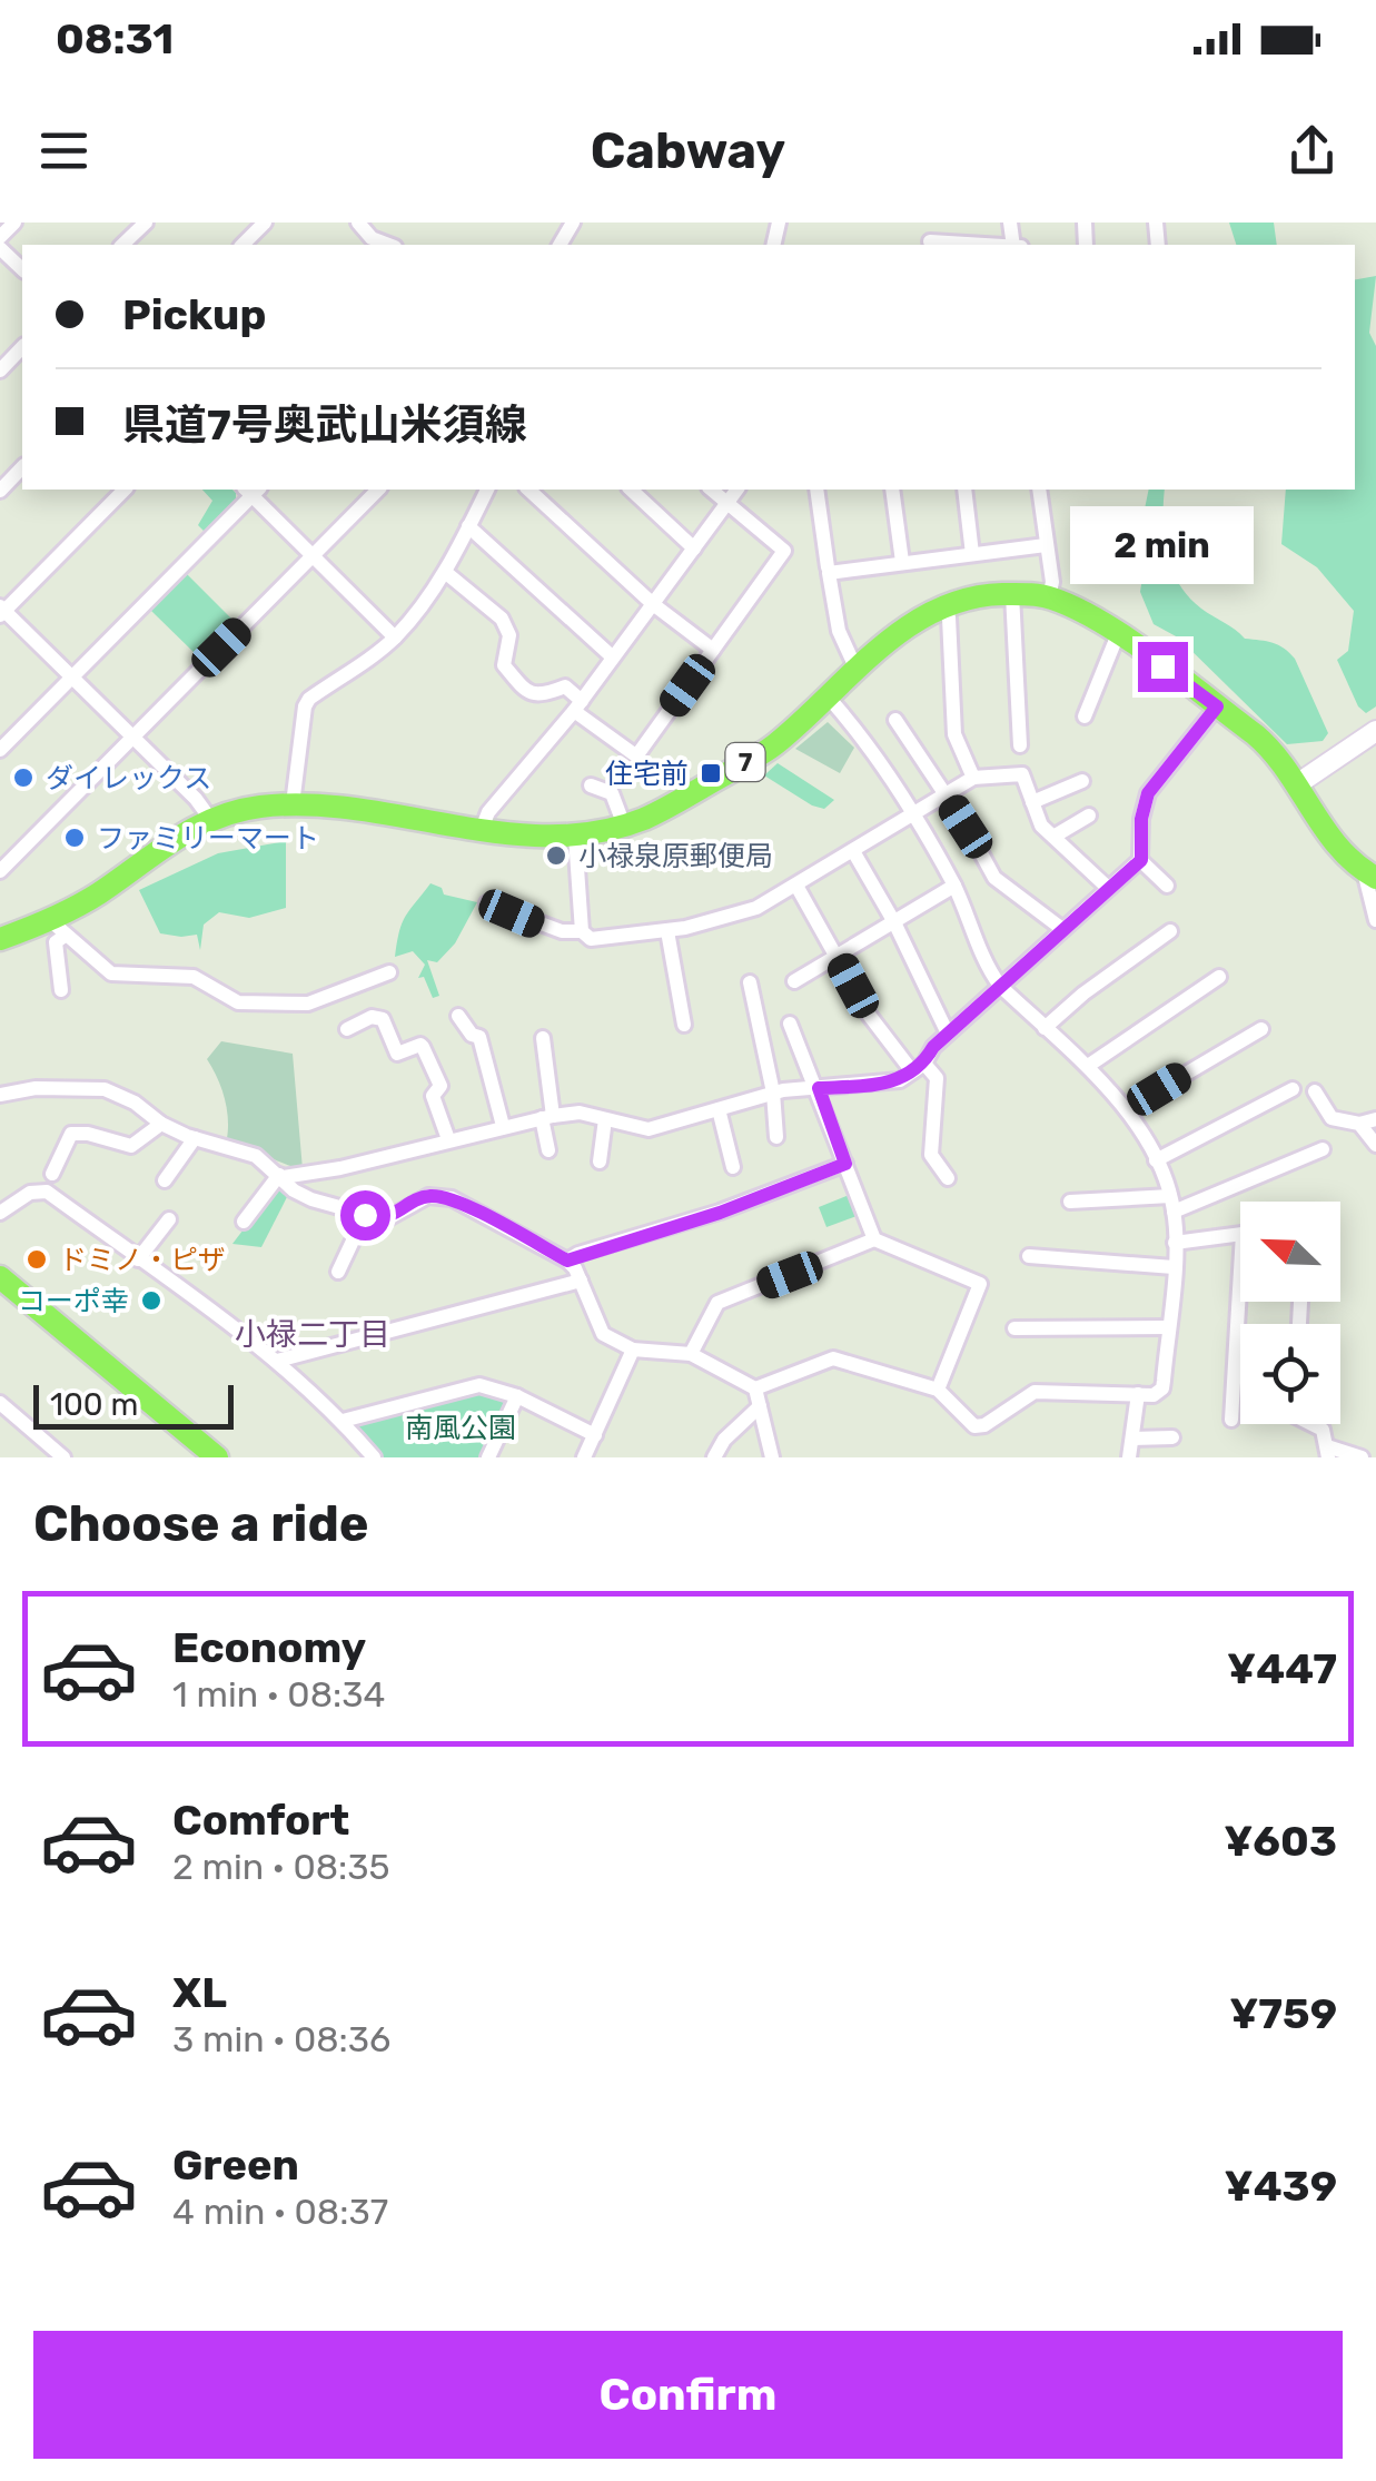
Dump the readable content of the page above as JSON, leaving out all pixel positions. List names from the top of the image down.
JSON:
{
  "streets": {
    "main road": ["7"]
  },
  "districts": ["小禄二丁目"],
  "parks": ["南風公園"],
  "places": {
    "transit": ["住宅前"],
    "other": [
      "ダイレックス",
      "ファミリーマート",
      "小禄泉原郵便局",
      "ドミノ・ピザ",
      "コーポ幸"
    ]
  },
  "scale_bar": "100 m",
  "north": "top left",
  "page": {
    "status": "08:31",
    "header": "Cabway",
    "banner": ["Pickup", "県道7号奥武山米須線"],
    "bubble": "2 min",
    "scale": "100 m",
    "heading": "Choose a ride",
    "list": [
      {
        "name": "Economy",
        "note": "1 min · 08:34",
        "value": "¥447"
      },
      {
        "name": "Comfort",
        "note": "2 min · 08:35",
        "value": "¥603"
      },
      {
        "name": "XL",
        "note": "3 min · 08:36",
        "value": "¥759"
      },
      {
        "name": "Green",
        "note": "4 min · 08:37",
        "value": "¥439"
      }
    ],
    "buttons": "Confirm"
  }
}
